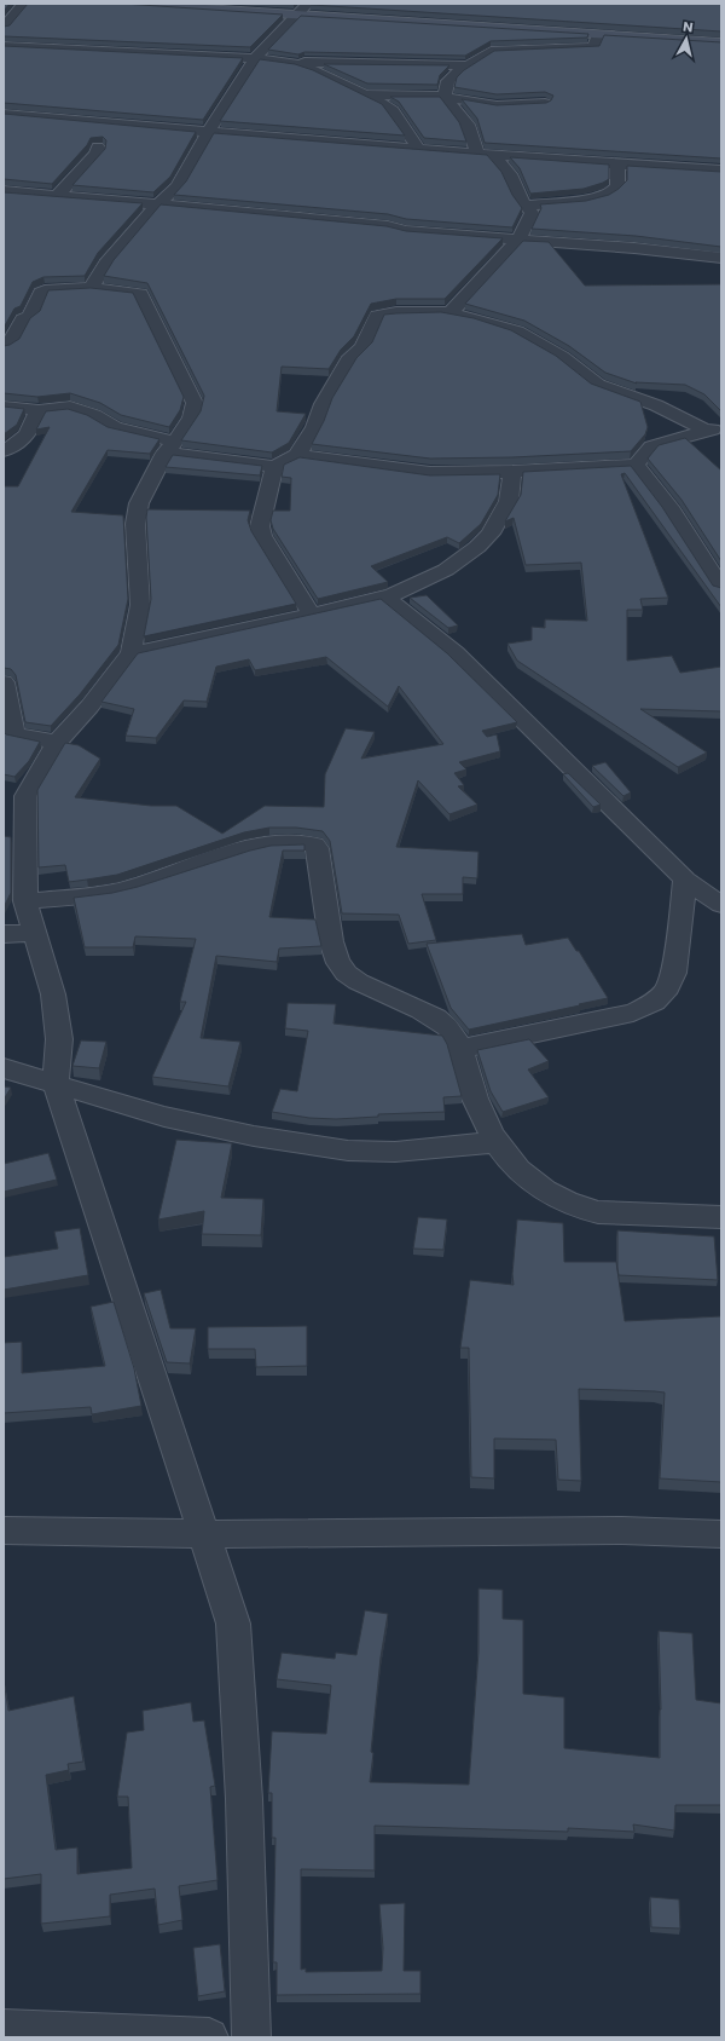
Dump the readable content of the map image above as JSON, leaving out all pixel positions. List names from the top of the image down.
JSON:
{
  "north": "top"
}
